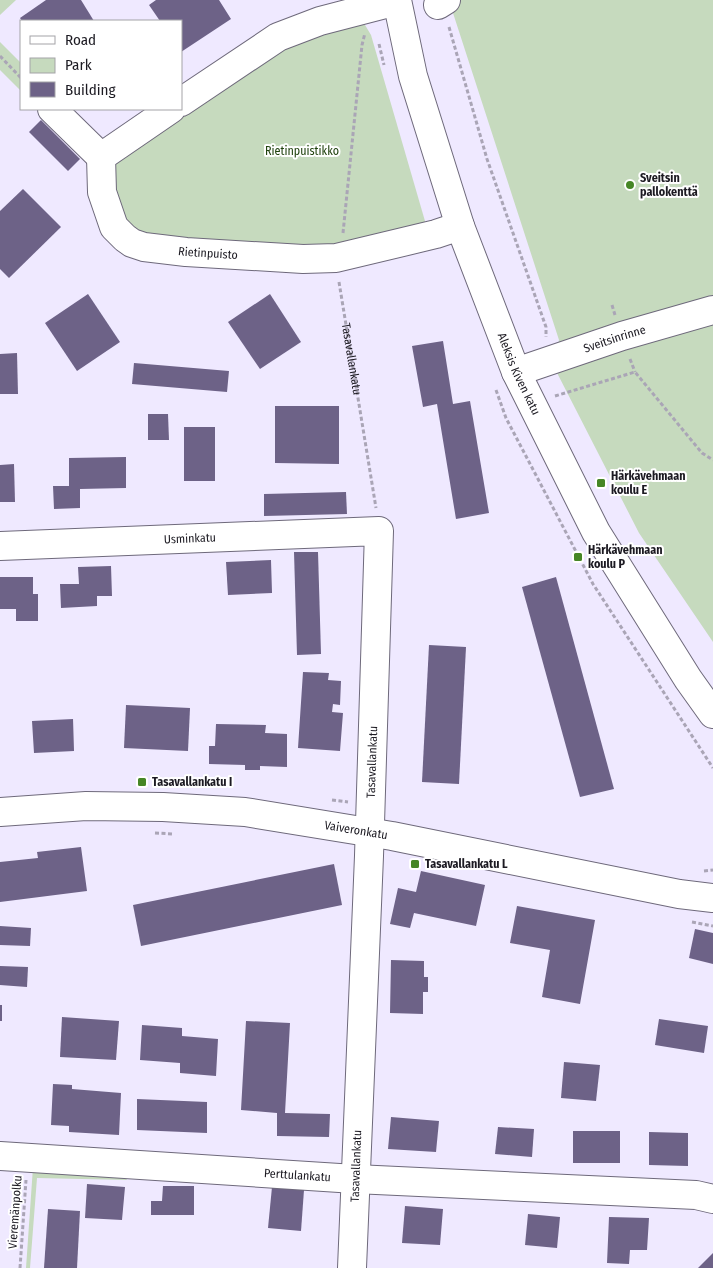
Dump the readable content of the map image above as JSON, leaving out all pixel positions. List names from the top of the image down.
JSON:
{
  "streets": {
    "street": [
      "Rietinpuisto",
      "Sveitsinrinne",
      "Tasavallankatu",
      "Aleksis Kiven katu",
      "Usminkatu",
      "Vaiveronkatu",
      "Perttulankatu"
    ],
    "path": ["Vieremänpolku"]
  },
  "crossings": [
    ["Rietinpuisto", "Tasavallankatu"],
    ["Rietinpuisto", "Aleksis Kiven katu"],
    ["Sveitsinrinne", "Aleksis Kiven katu"],
    ["Tasavallankatu", "Usminkatu"],
    ["Tasavallankatu", "Vaiveronkatu"],
    ["Tasavallankatu", "Perttulankatu"],
    ["Perttulankatu", "Vieremänpolku"]
  ],
  "parks": ["Rietinpuistikko"],
  "places": {
    "other": ["Sveitsin pallokenttä"],
    "transit": [
      "Härkävehmaan koulu E",
      "Härkävehmaan koulu P",
      "Tasavallankatu I",
      "Tasavallankatu L"
    ]
  },
  "legend": ["Road", "Park", "Building"]
}
